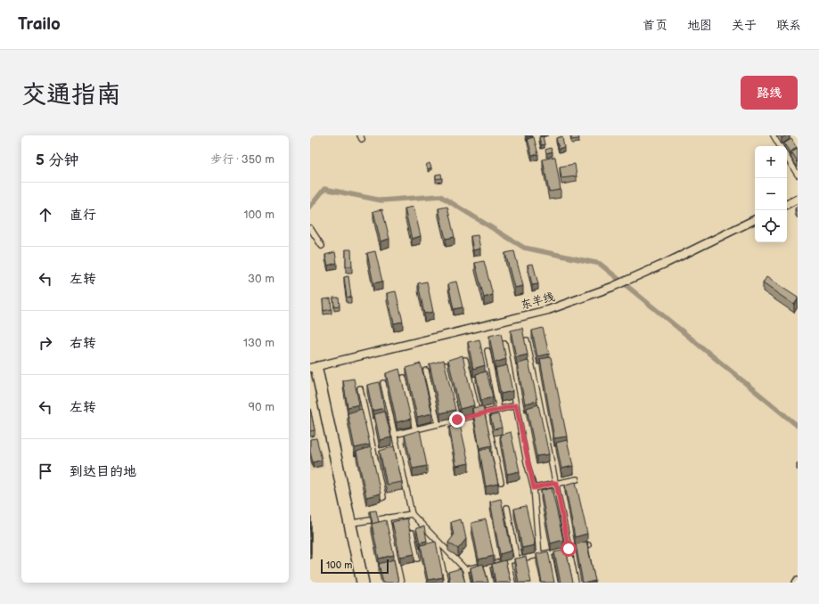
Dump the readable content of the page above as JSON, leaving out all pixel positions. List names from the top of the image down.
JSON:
{
  "streets": {
    "main road": ["东羊线"]
  },
  "scale_bar": "100 m",
  "page": {
    "header": "Trailo",
    "nav": [
      "首页",
      "地图",
      "关于",
      "联系"
    ],
    "buttons": "路线",
    "title": "交通指南",
    "heading": ["5 分钟", "步行 · 350 m"],
    "map_buttons": ["+", "−"],
    "list": [
      ["直行", "100 m"],
      ["左转", "30 m"],
      ["右转", "130 m"],
      ["左转", "90 m"],
      "到达目的地"
    ],
    "scale": "100 m"
  }
}
